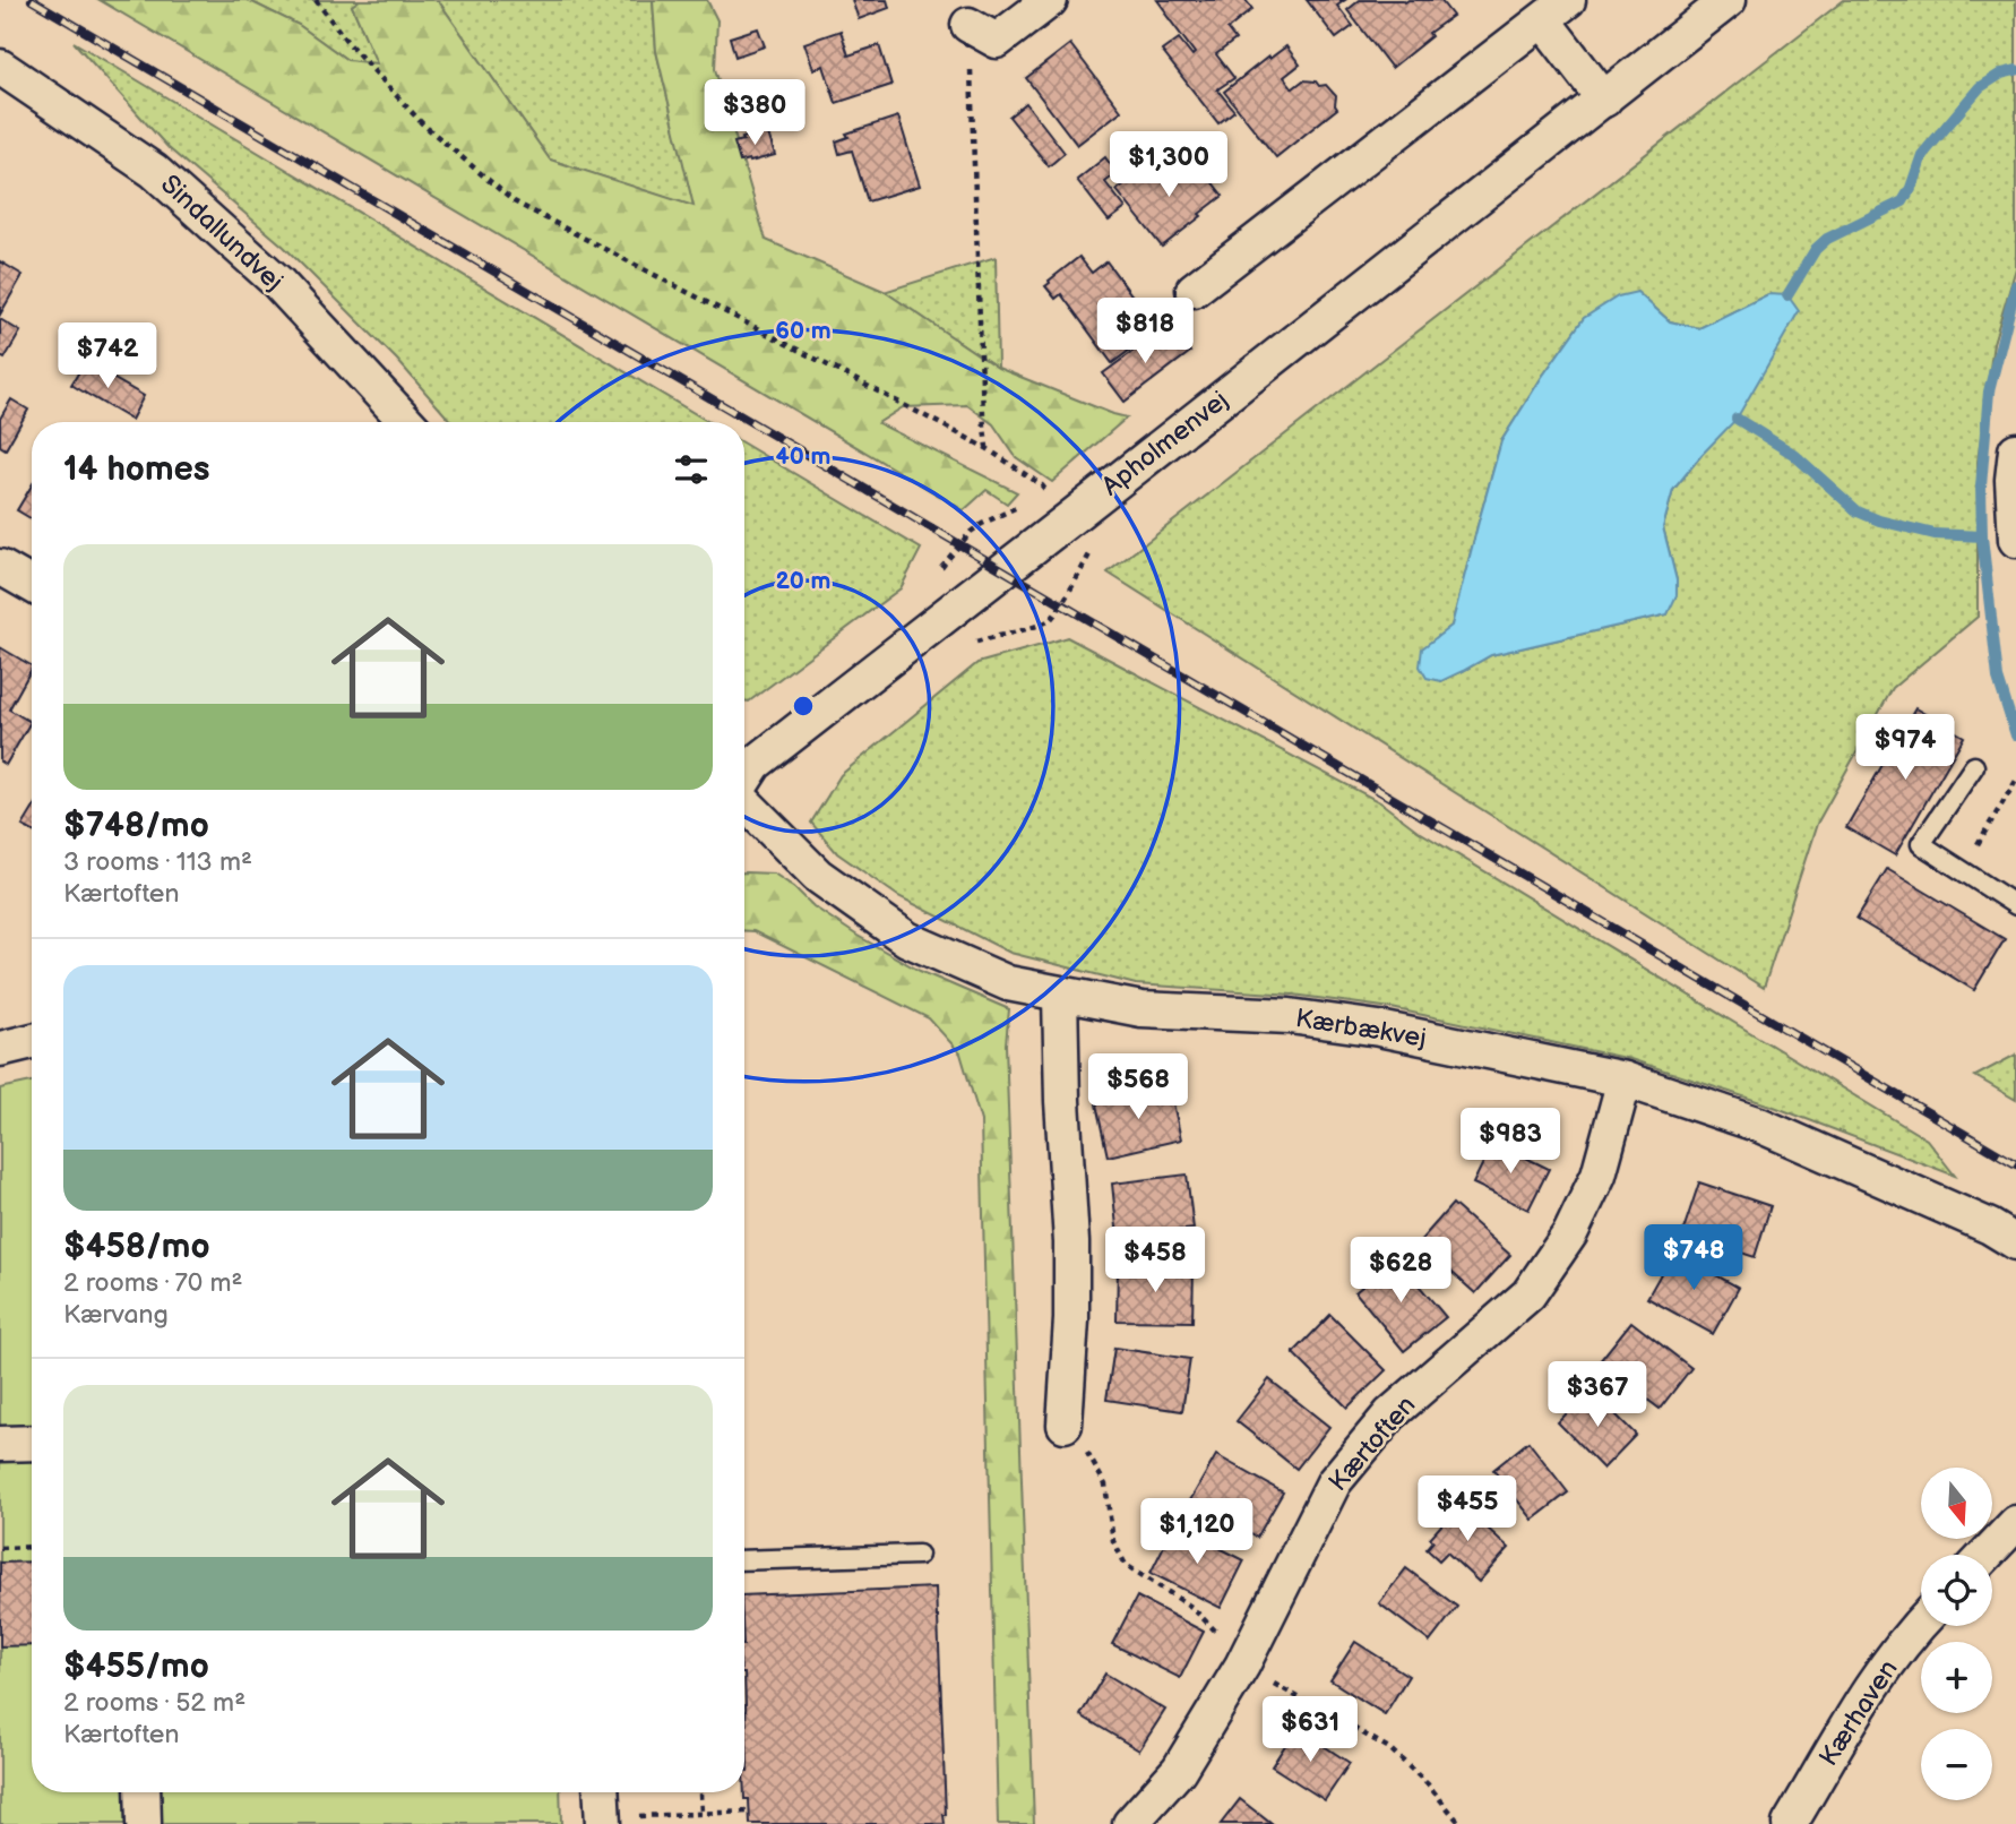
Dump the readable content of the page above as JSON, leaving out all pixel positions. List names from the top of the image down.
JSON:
{
  "streets": {
    "street": [
      "Sindallundvej",
      "Apholmenvej",
      "Kærbækvej",
      "Kærtoften",
      "Kærhaven"
    ]
  },
  "crossings": [
    ["Kærbækvej", "Kærtoften"]
  ],
  "north": "bottom",
  "page": {
    "price": [
      "$380",
      "$1,300",
      "$818",
      "$742",
      "$974",
      "$568",
      "$983",
      "$748",
      "$458",
      "$628",
      "$367",
      "$455",
      "$1,120",
      "$631"
    ],
    "heading": "14 homes",
    "list": [
      {
        "name": "$748/mo",
        "note": "3 rooms · 113 m² · Kærtoften"
      },
      {
        "name": "$458/mo",
        "note": "2 rooms · 70 m² · Kærvang"
      },
      {
        "name": "$455/mo",
        "note": "2 rooms · 52 m² · Kærtoften"
      }
    ],
    "map_buttons": ["+", "−"]
  },
  "rings": ["60 m", "40 m", "20 m"]
}
